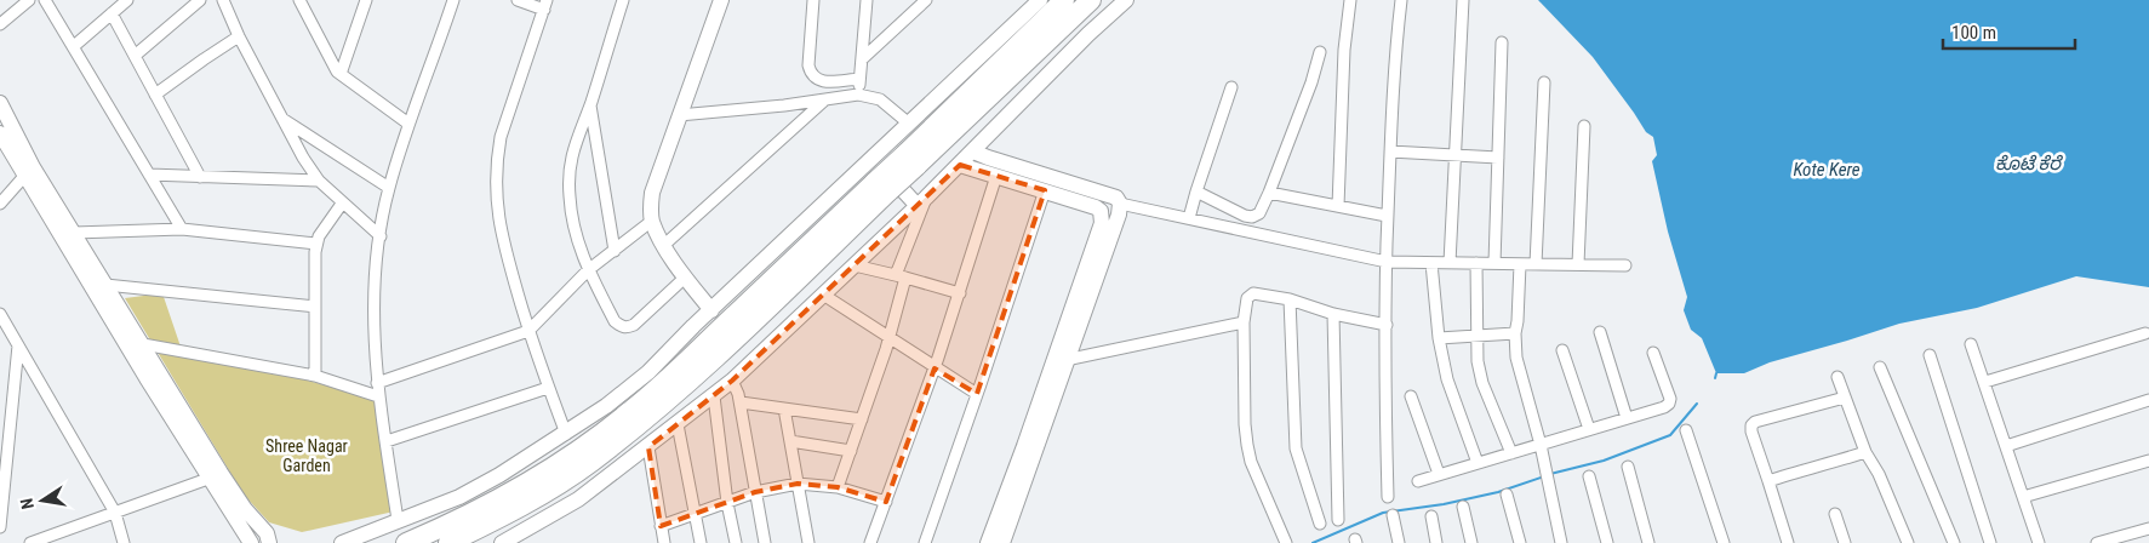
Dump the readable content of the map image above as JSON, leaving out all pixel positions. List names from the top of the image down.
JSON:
{
  "water": ["ಕೊಟೆ ಕೆರೆ", "Kote Kere"],
  "parks": ["Shree Nagar Garden"],
  "scale_bar": "100 m",
  "north": "left"
}
